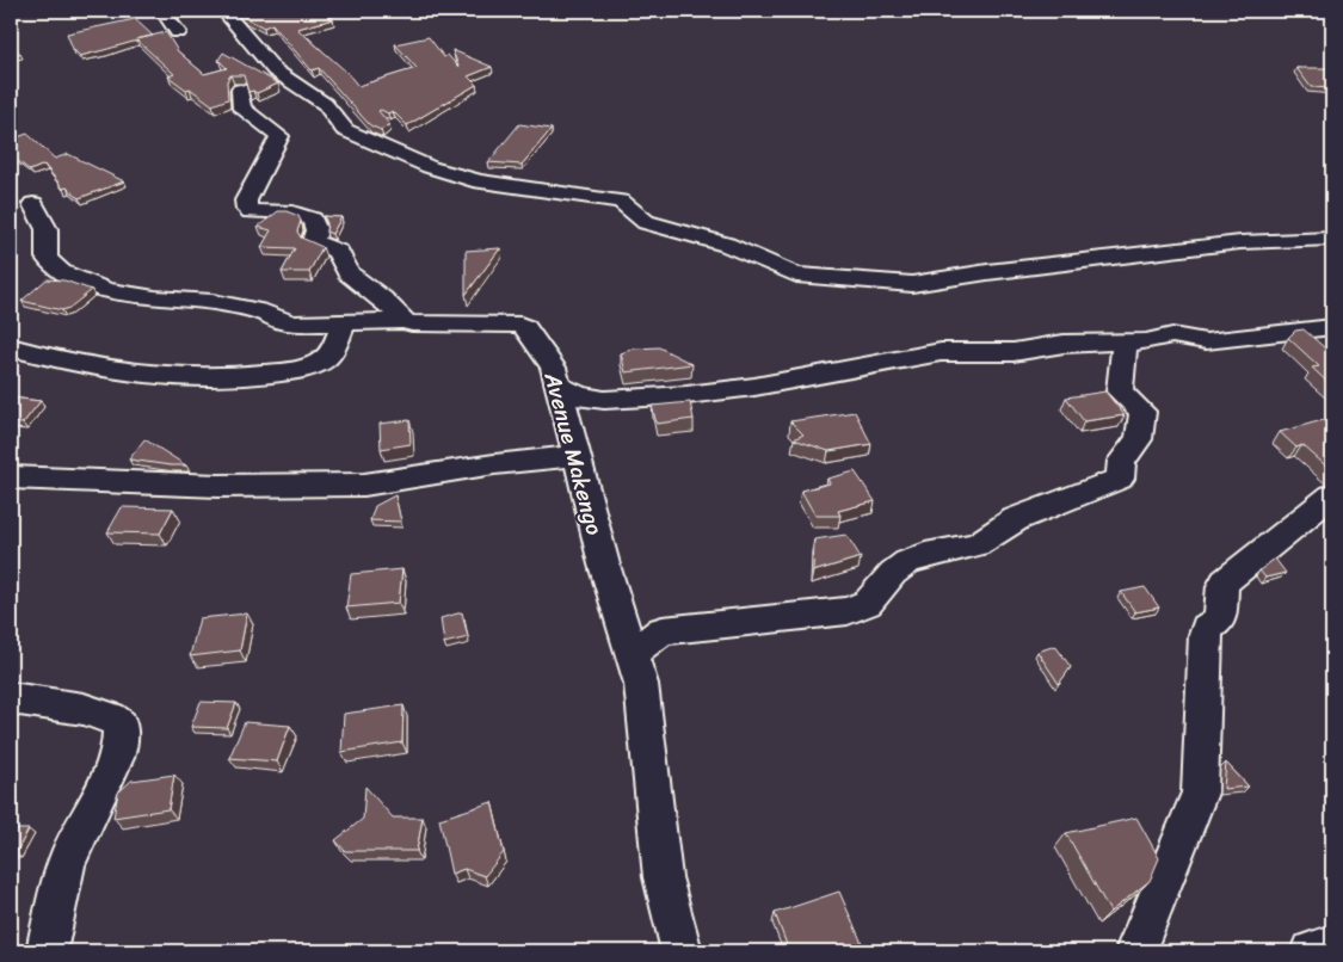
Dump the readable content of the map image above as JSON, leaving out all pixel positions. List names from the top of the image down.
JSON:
{
  "streets": {
    "street": ["Avenue Makengo"]
  }
}
